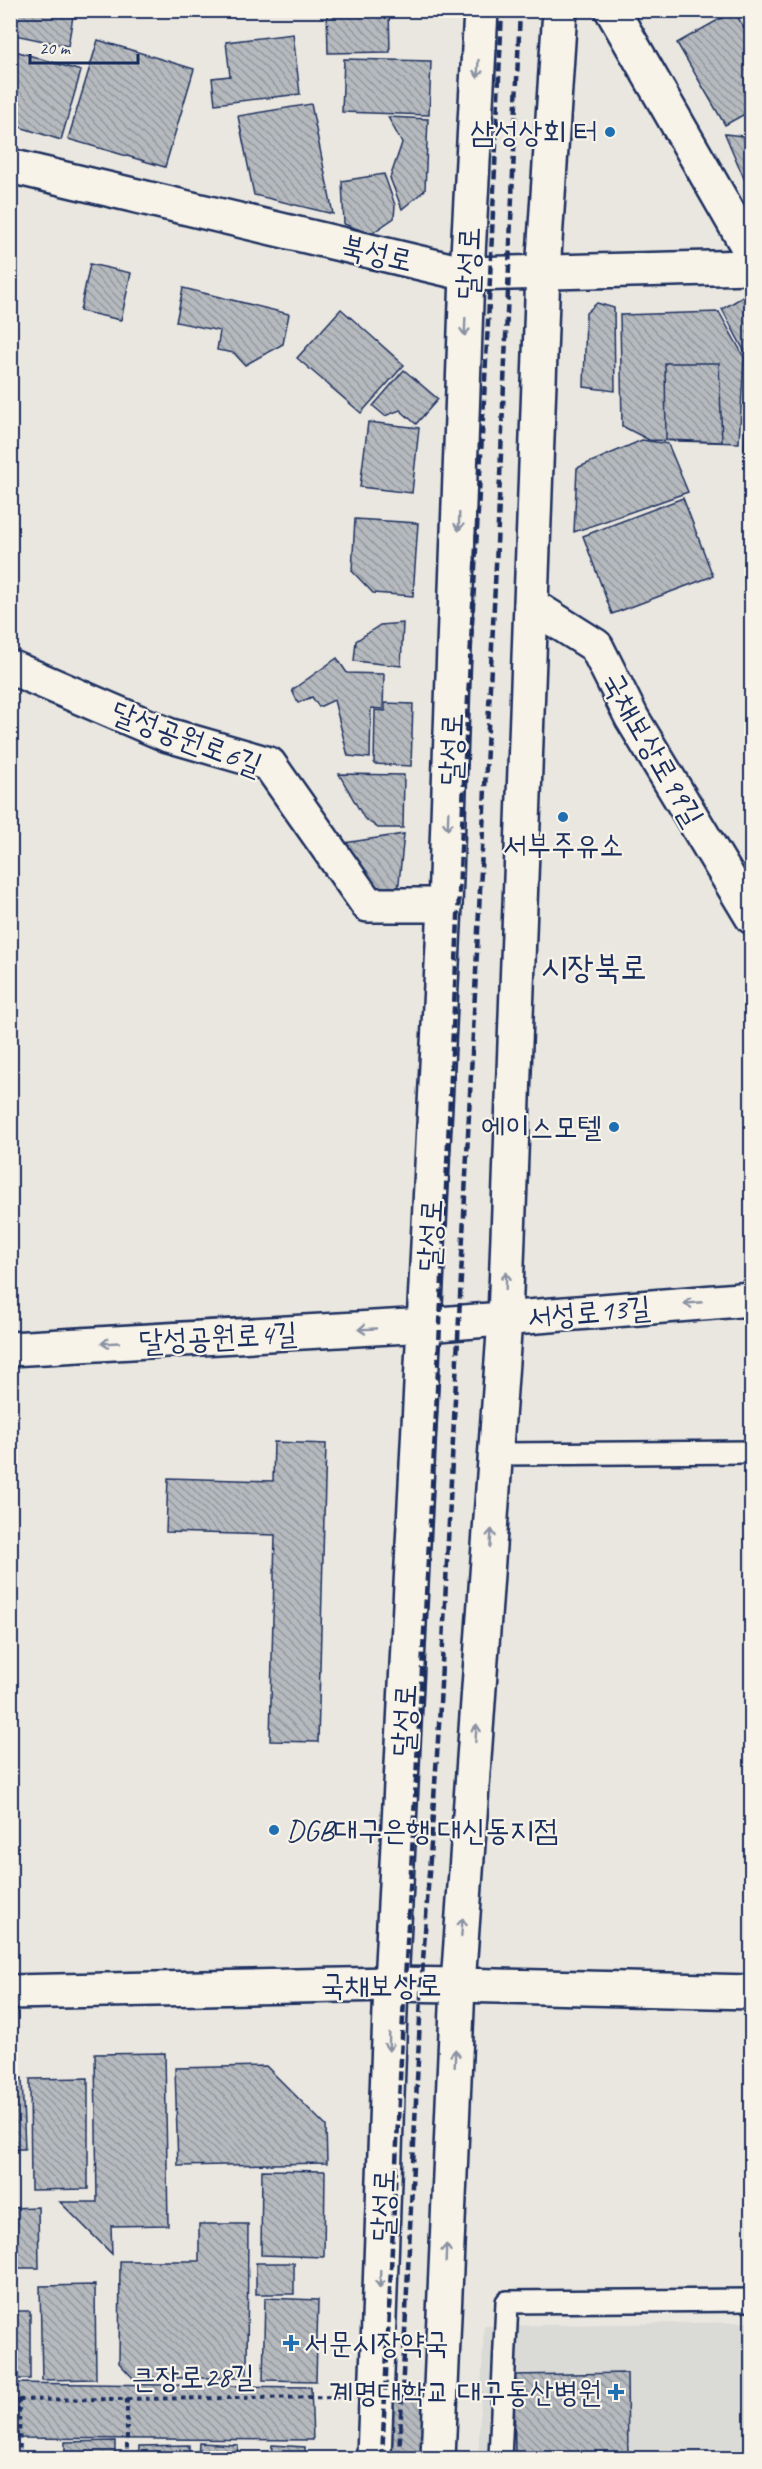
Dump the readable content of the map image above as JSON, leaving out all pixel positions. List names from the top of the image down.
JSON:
{
  "streets": {
    "main road": [
      "북성로",
      "달성로",
      "달성공원로6길",
      "국채보상로99길",
      "서성로13길",
      "달성공원로4길",
      "국채보상로"
    ],
    "path": ["큰장로28길"]
  },
  "crossings": [
    ["북성로", "달성로"],
    ["달성로", "달성공원로6길"],
    ["달성로", "서성로13길"],
    ["달성로", "달성공원로4길"],
    ["달성로", "국채보상로"],
    ["달성로", "큰장로28길"],
    ["서성로13길", "달성공원로4길"]
  ],
  "one_way": ["서성로13길", "달성공원로4길"],
  "districts": ["시장북로"],
  "places": {
    "other": [
      "삼성상회 터",
      "서부주유소",
      "에이스모텔",
      "DGB대구은행 대신동지점"
    ],
    "health": ["서문시장약국", "계명대학교 대구동산병원"]
  },
  "scale_bar": "20 m"
}
